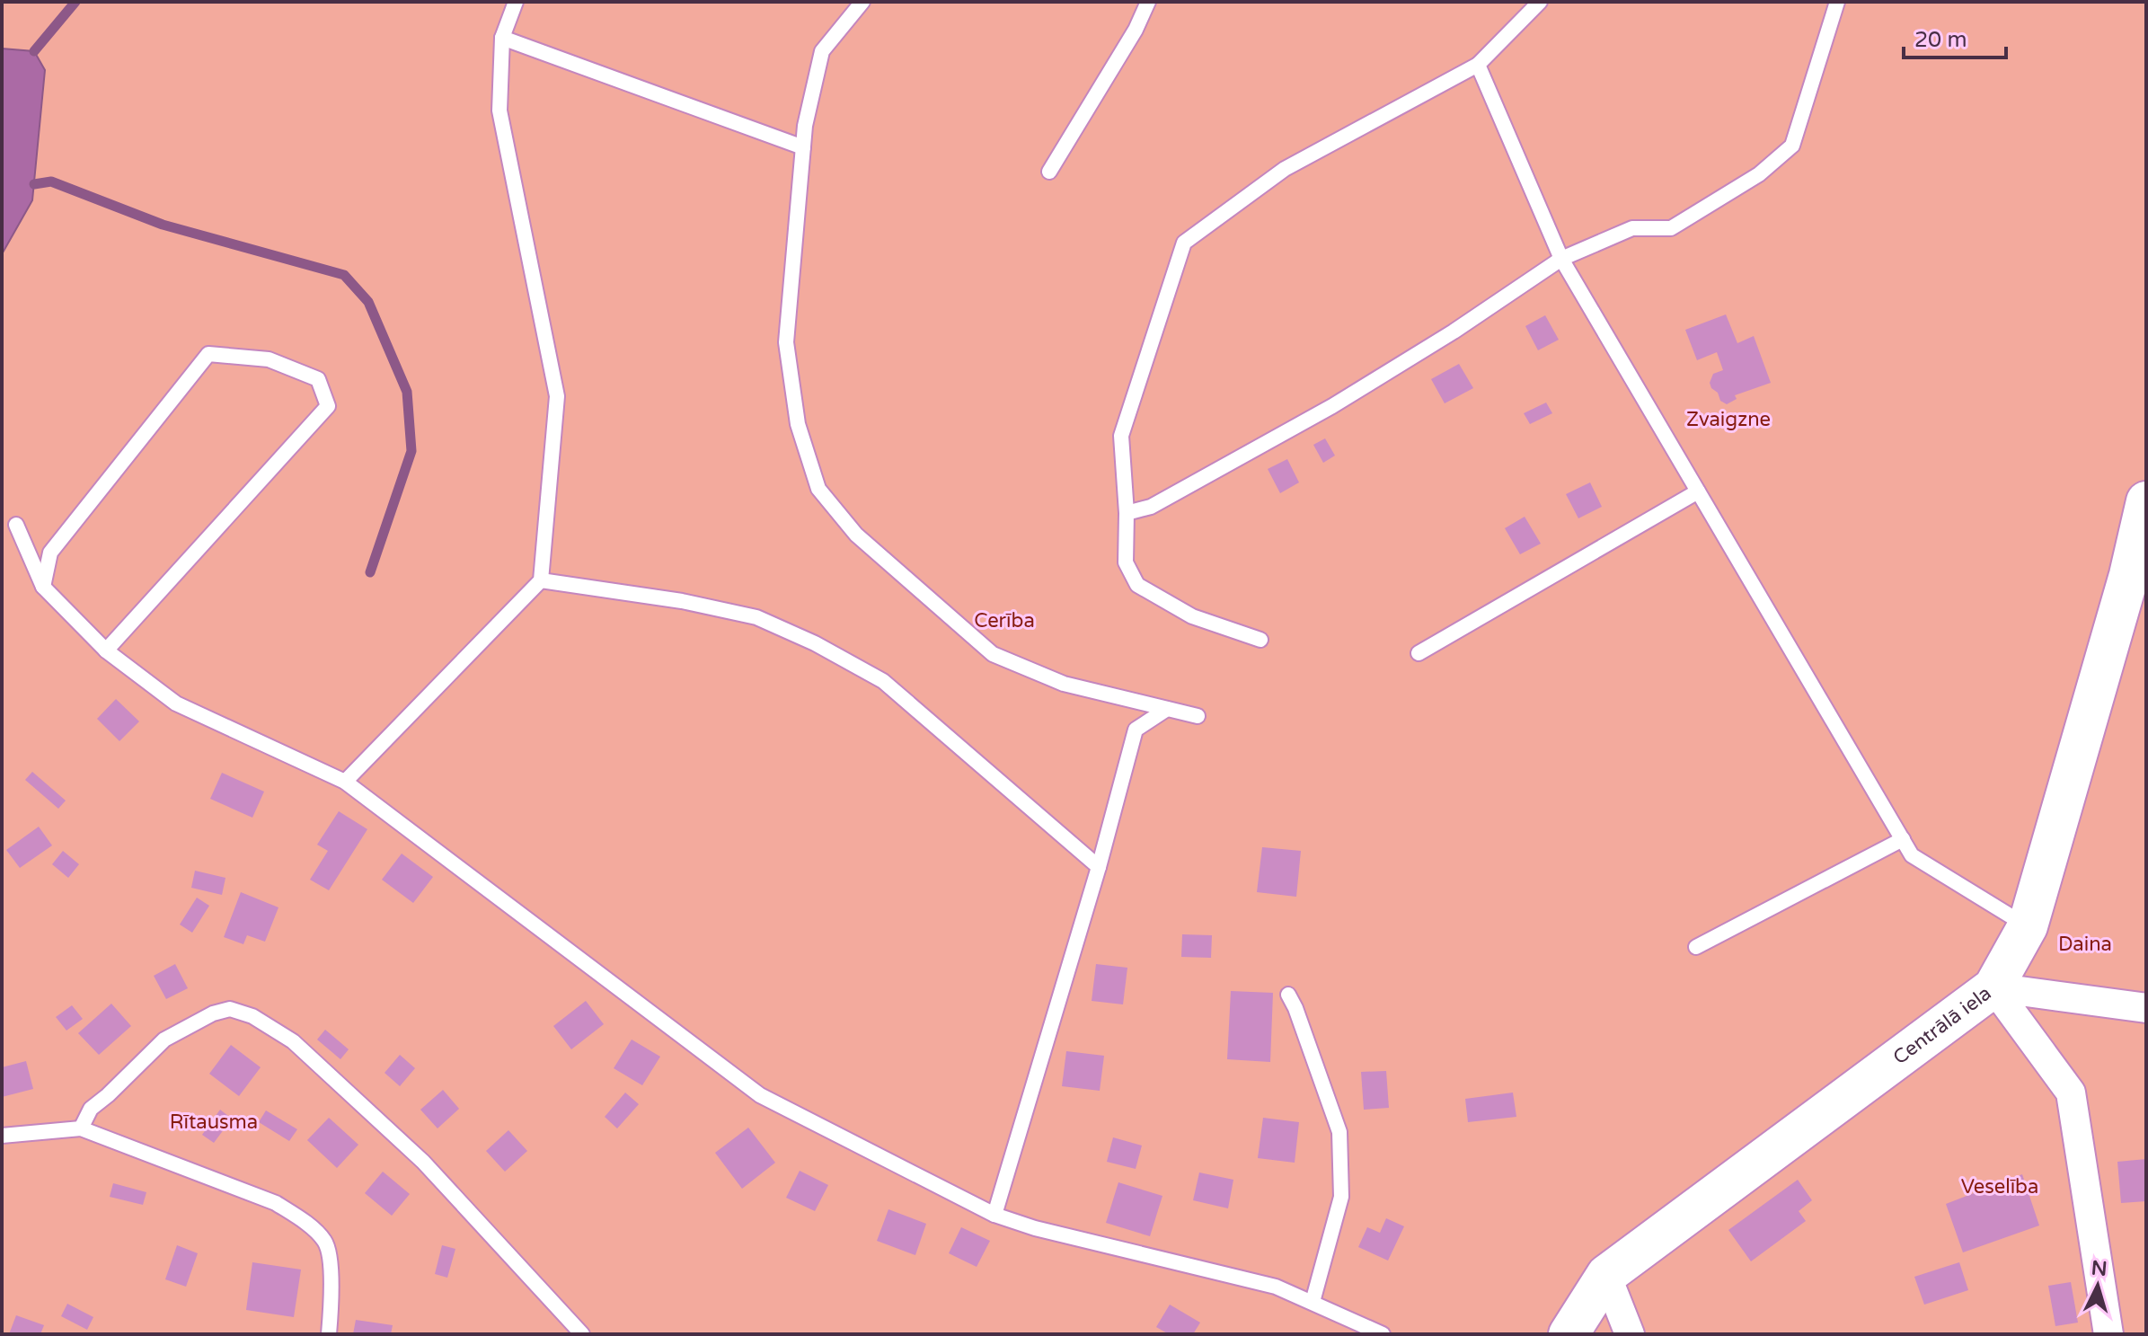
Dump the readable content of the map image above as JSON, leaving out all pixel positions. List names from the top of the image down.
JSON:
{
  "streets": {
    "street": ["Centrālā iela"]
  },
  "parks": [
    "Zvaigzne",
    "Cerība",
    "Daina",
    "Rītausma",
    "Veselība"
  ],
  "scale_bar": "20 m",
  "north": "top"
}
